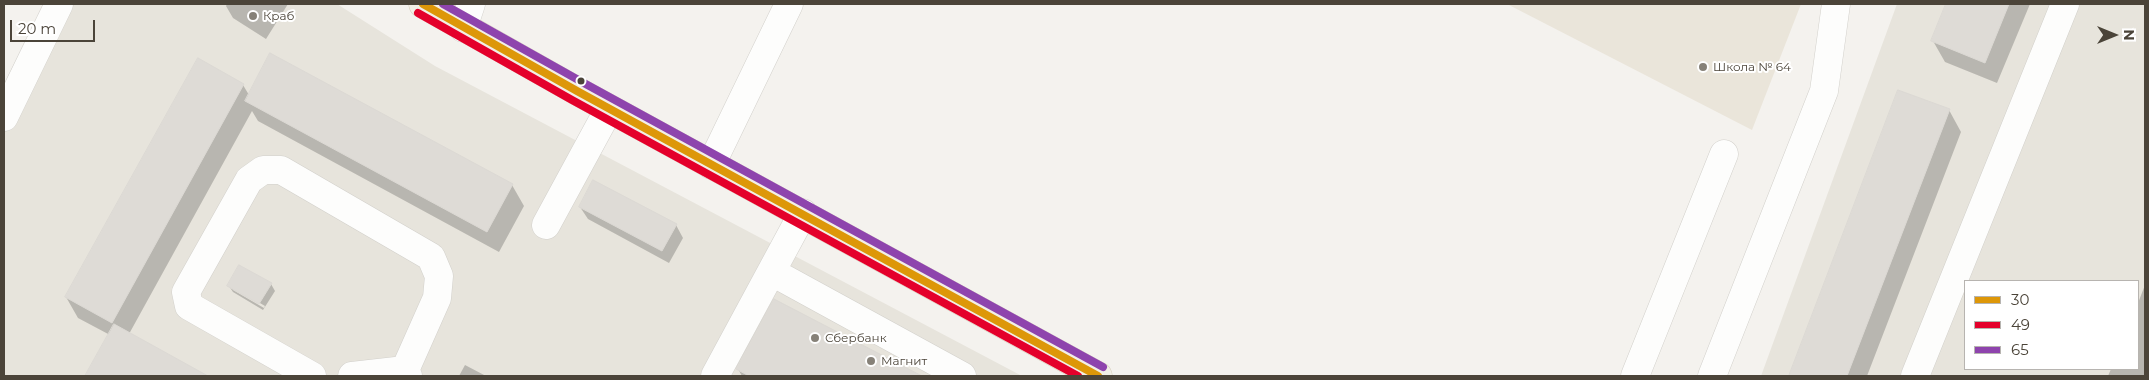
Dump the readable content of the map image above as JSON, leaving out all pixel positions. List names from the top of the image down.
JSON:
{
  "places": [
    "Краб",
    "Школа № 64",
    "Сбербанк",
    "Магнит"
  ],
  "lines": ["transit line 30", "transit line 65", "transit line 49"],
  "legend": ["30", "49", "65"],
  "scale_bar": "20 m",
  "north": "right"
}
